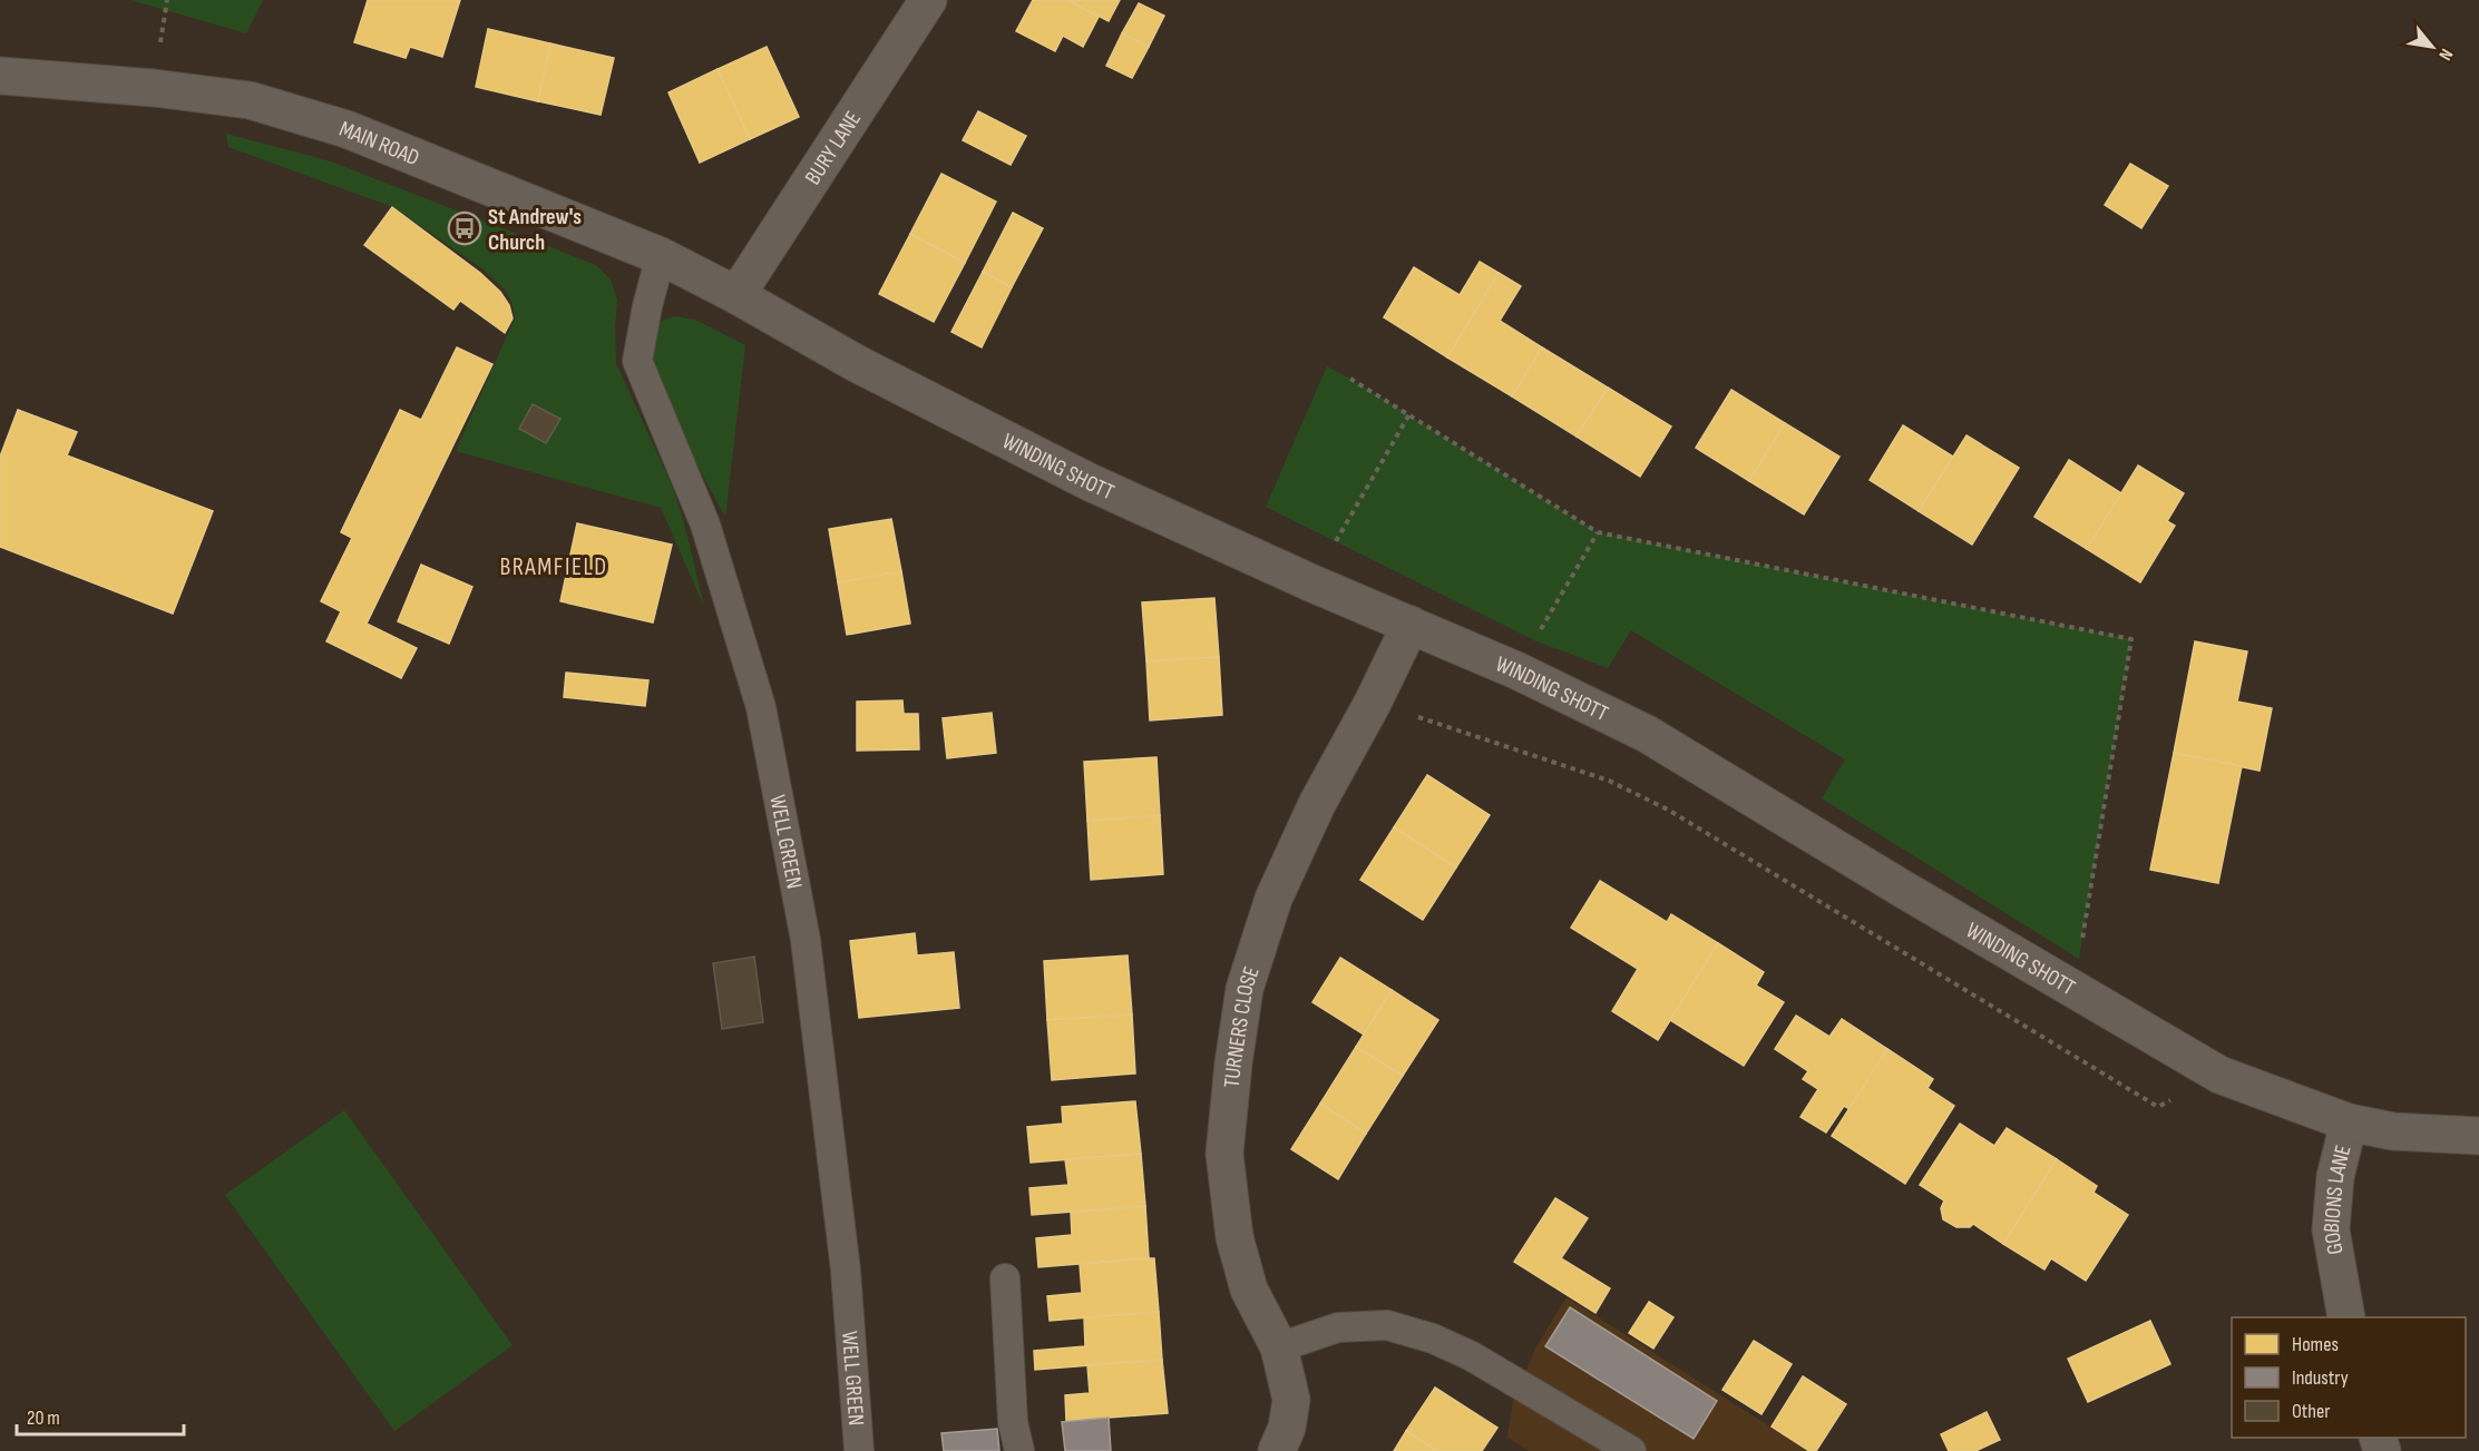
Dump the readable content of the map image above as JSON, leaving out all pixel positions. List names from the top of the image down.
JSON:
{
  "streets": {
    "street": [
      "MAIN ROAD",
      "BURY LANE",
      "WINDING SHOTT",
      "TURNERS CLOSE",
      "GOBIONS LANE"
    ],
    "lane": ["WELL GREEN"]
  },
  "crossings": [
    ["MAIN ROAD", "BURY LANE"],
    ["MAIN ROAD", "WINDING SHOTT"],
    ["MAIN ROAD", "WELL GREEN"],
    ["BURY LANE", "WINDING SHOTT"],
    ["WINDING SHOTT", "TURNERS CLOSE"],
    ["WINDING SHOTT", "GOBIONS LANE"]
  ],
  "districts": ["BRAMFIELD"],
  "places": {
    "bus stop": ["St Andrew's Church"]
  },
  "legend": ["Homes", "Industry", "Other"],
  "scale_bar": "20 m",
  "north": "bottom right"
}
